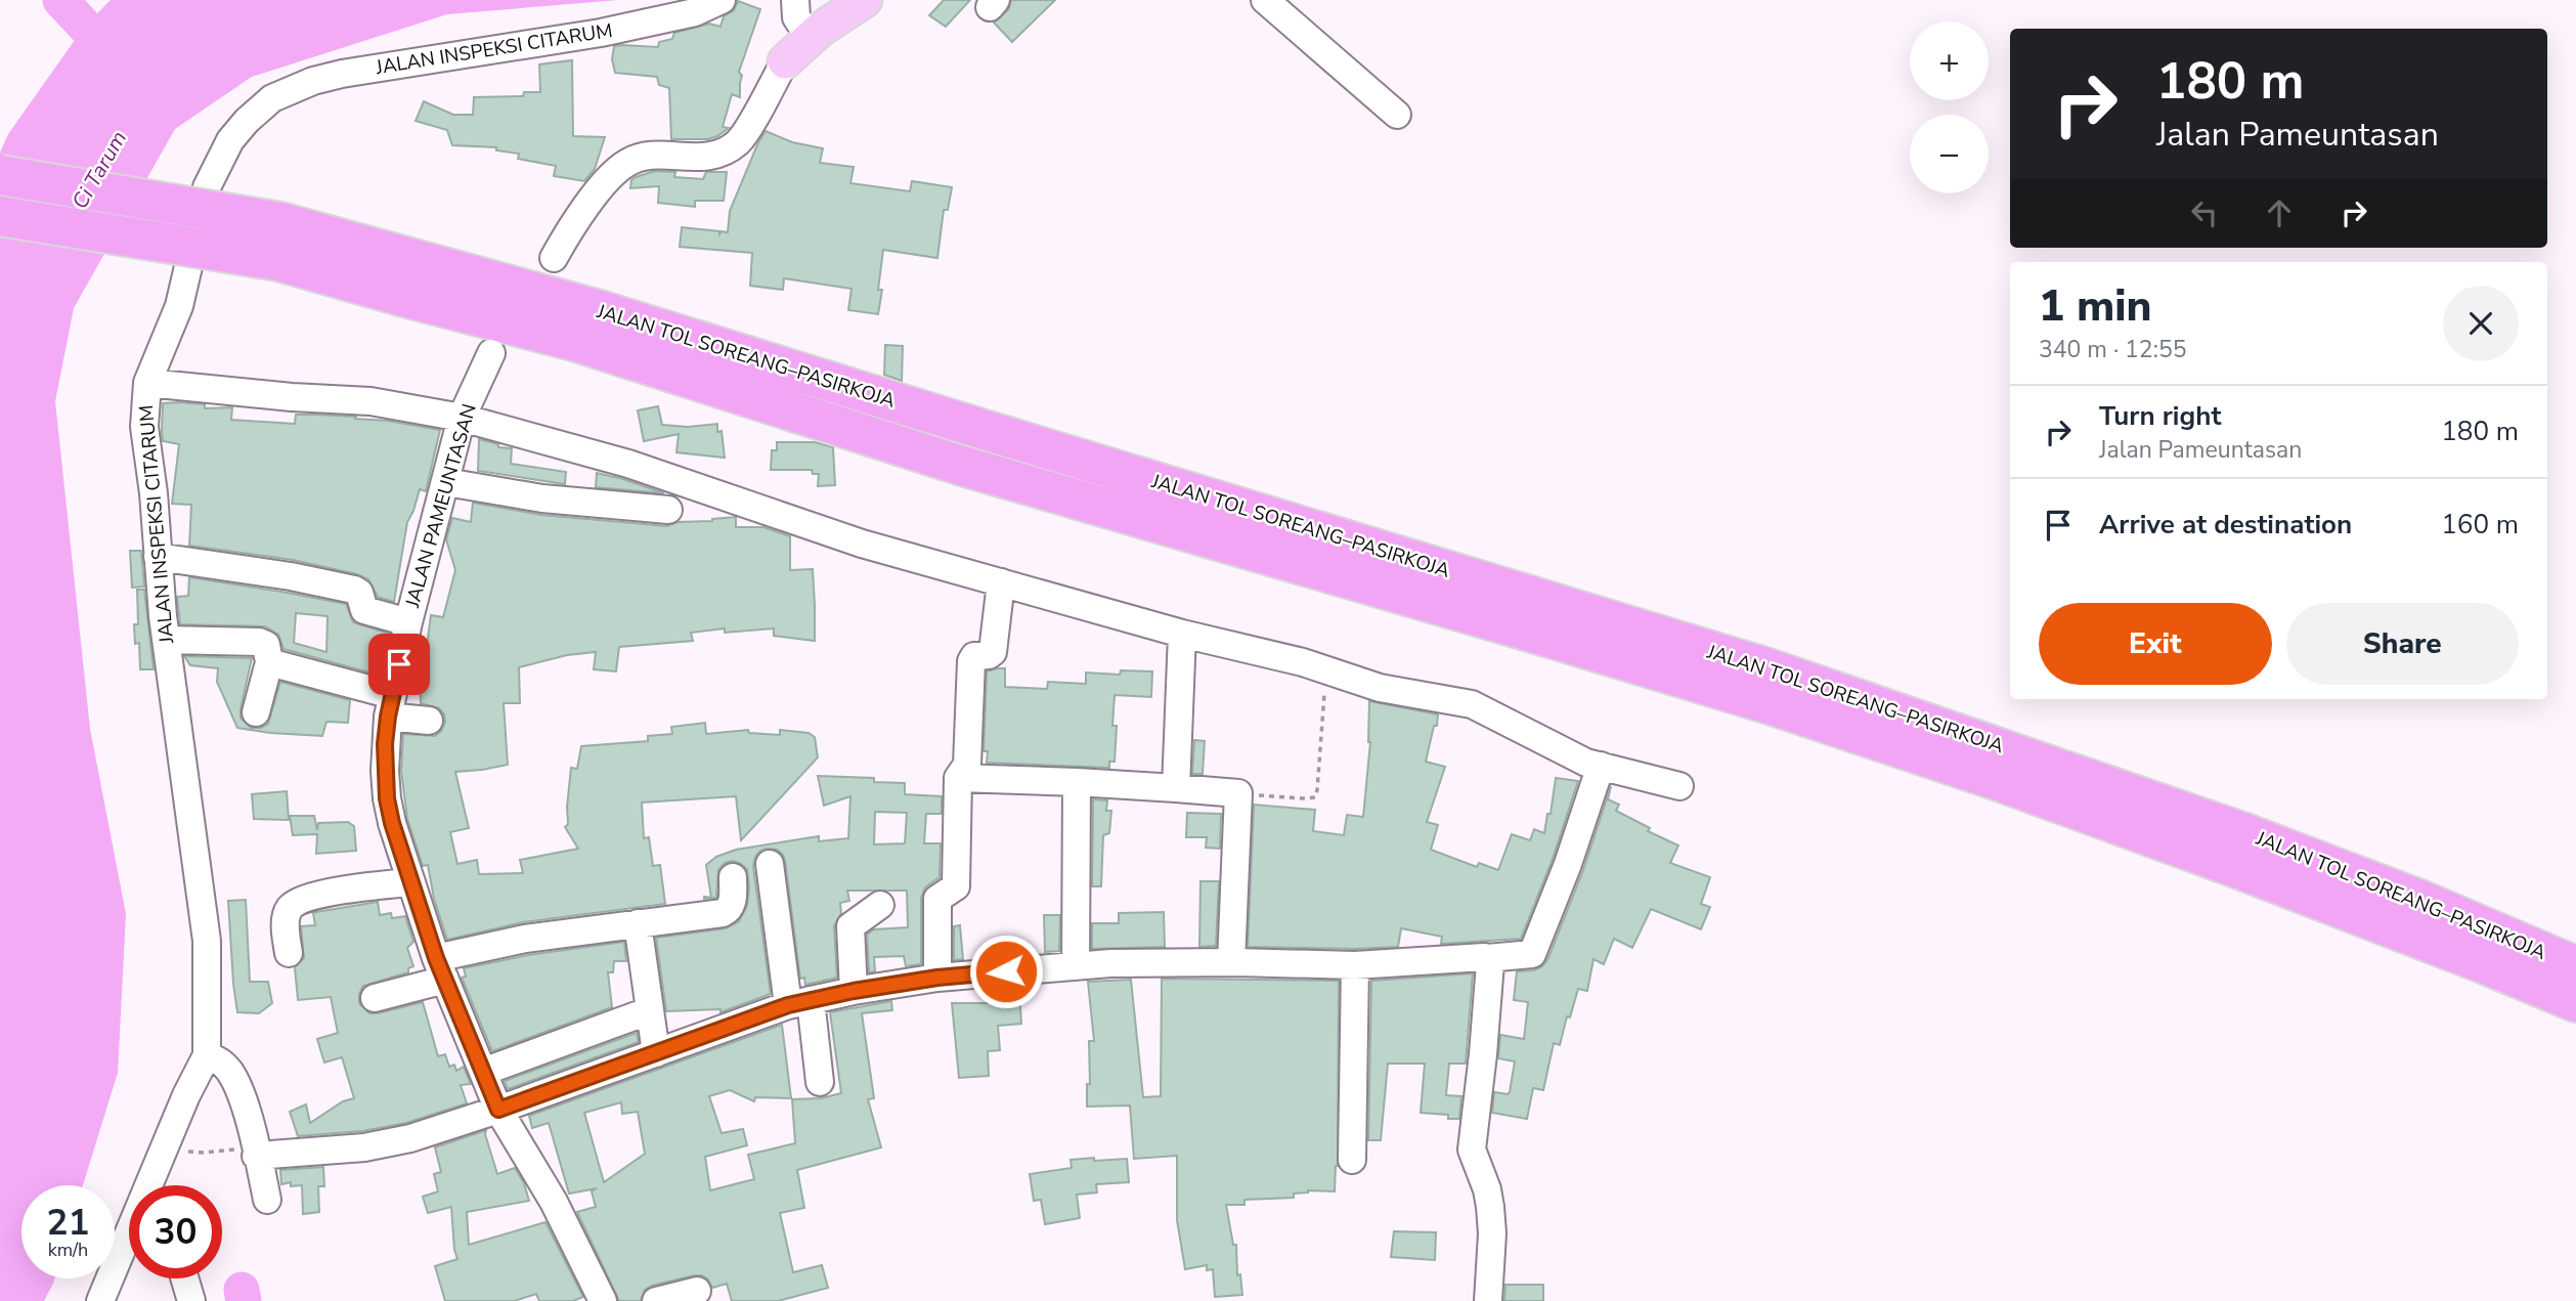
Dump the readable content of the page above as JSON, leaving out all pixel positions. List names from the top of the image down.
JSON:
{
  "streets": {
    "highway": ["JALAN TOL SOREANG–PASIRKOJA"],
    "street": ["JALAN INSPEKSI CITARUM", "JALAN PAMEUNTASAN"]
  },
  "water": ["Ci Tarum"],
  "page": {
    "map_buttons": ["+", "−"],
    "turn": ["180 m", "Jalan Pameuntasan"],
    "heading": ["1 min", "340 m · 12:55"],
    "list": [
      {
        "name": "Turn right",
        "note": "Jalan Pameuntasan",
        "value": "180 m"
      },
      {
        "name": "Arrive at destination",
        "value": "160 m"
      }
    ],
    "buttons": ["Exit", "Share"],
    "speed": "21 km/h",
    "limit": "30"
  }
}
